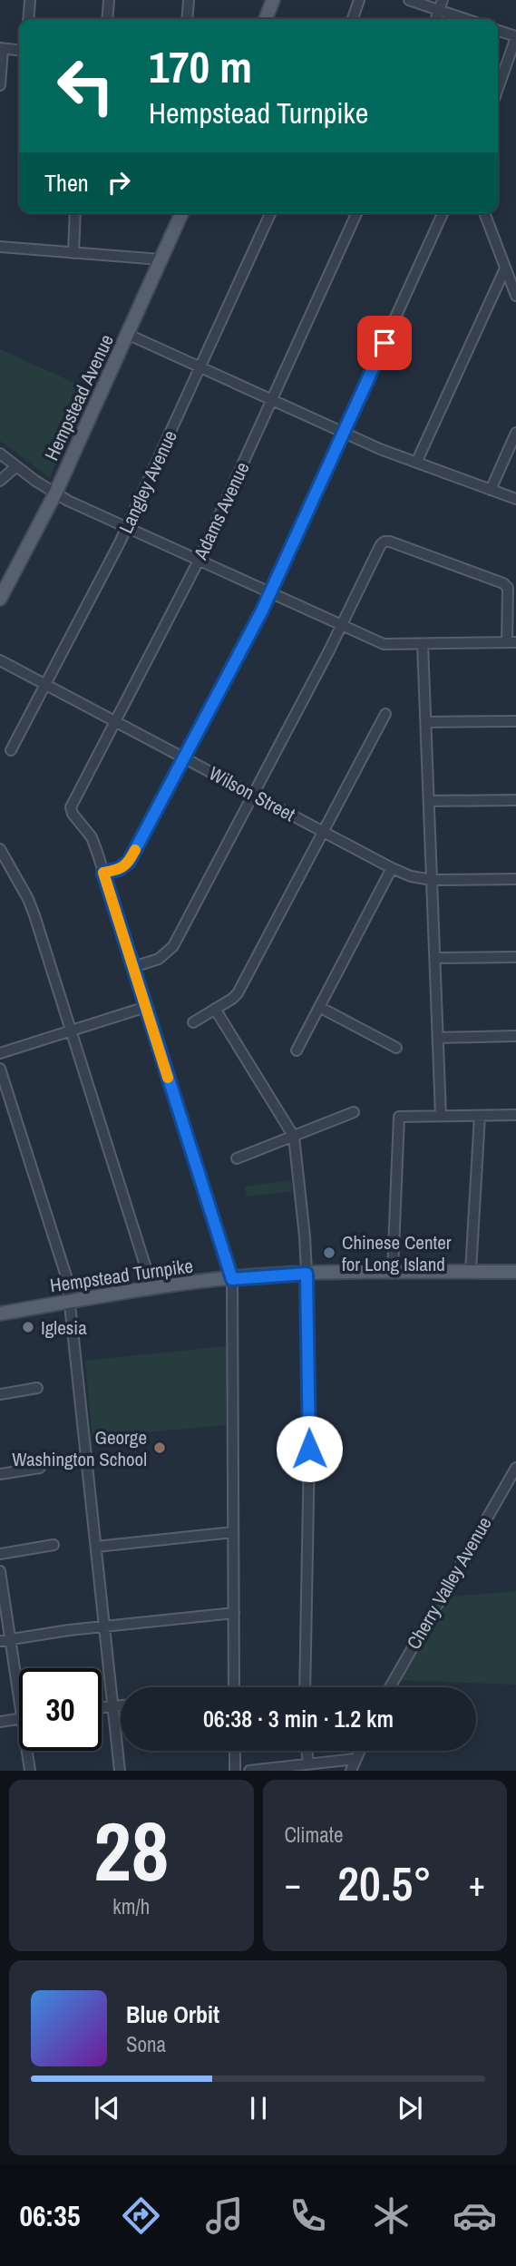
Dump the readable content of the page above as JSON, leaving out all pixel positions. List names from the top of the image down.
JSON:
{
  "streets": {
    "main road": ["Hempstead Avenue", "Hempstead Turnpike"],
    "street": [
      "Langley Avenue",
      "Adams Avenue",
      "Wilson Street",
      "Cherry Valley Avenue"
    ]
  },
  "crossings": [
    ["Langley Avenue", "Wilson Street"],
    ["Adams Avenue", "Wilson Street"]
  ],
  "places": ["Chinese Center for Long Island", "Iglesia", "George Washington School"],
  "page": {
    "turn": ["170 m", "Hempstead Turnpike"],
    "then": "Then",
    "limit": "30",
    "trip": "06:38 · 3 min · 1.2 km",
    "tile": [
      ["28", "km/h"],
      "Climate"
    ],
    "heat": ["−", "20.5°", "+"],
    "song": ["Blue Orbit", "Sona"],
    "tabs": "06:35"
  }
}
